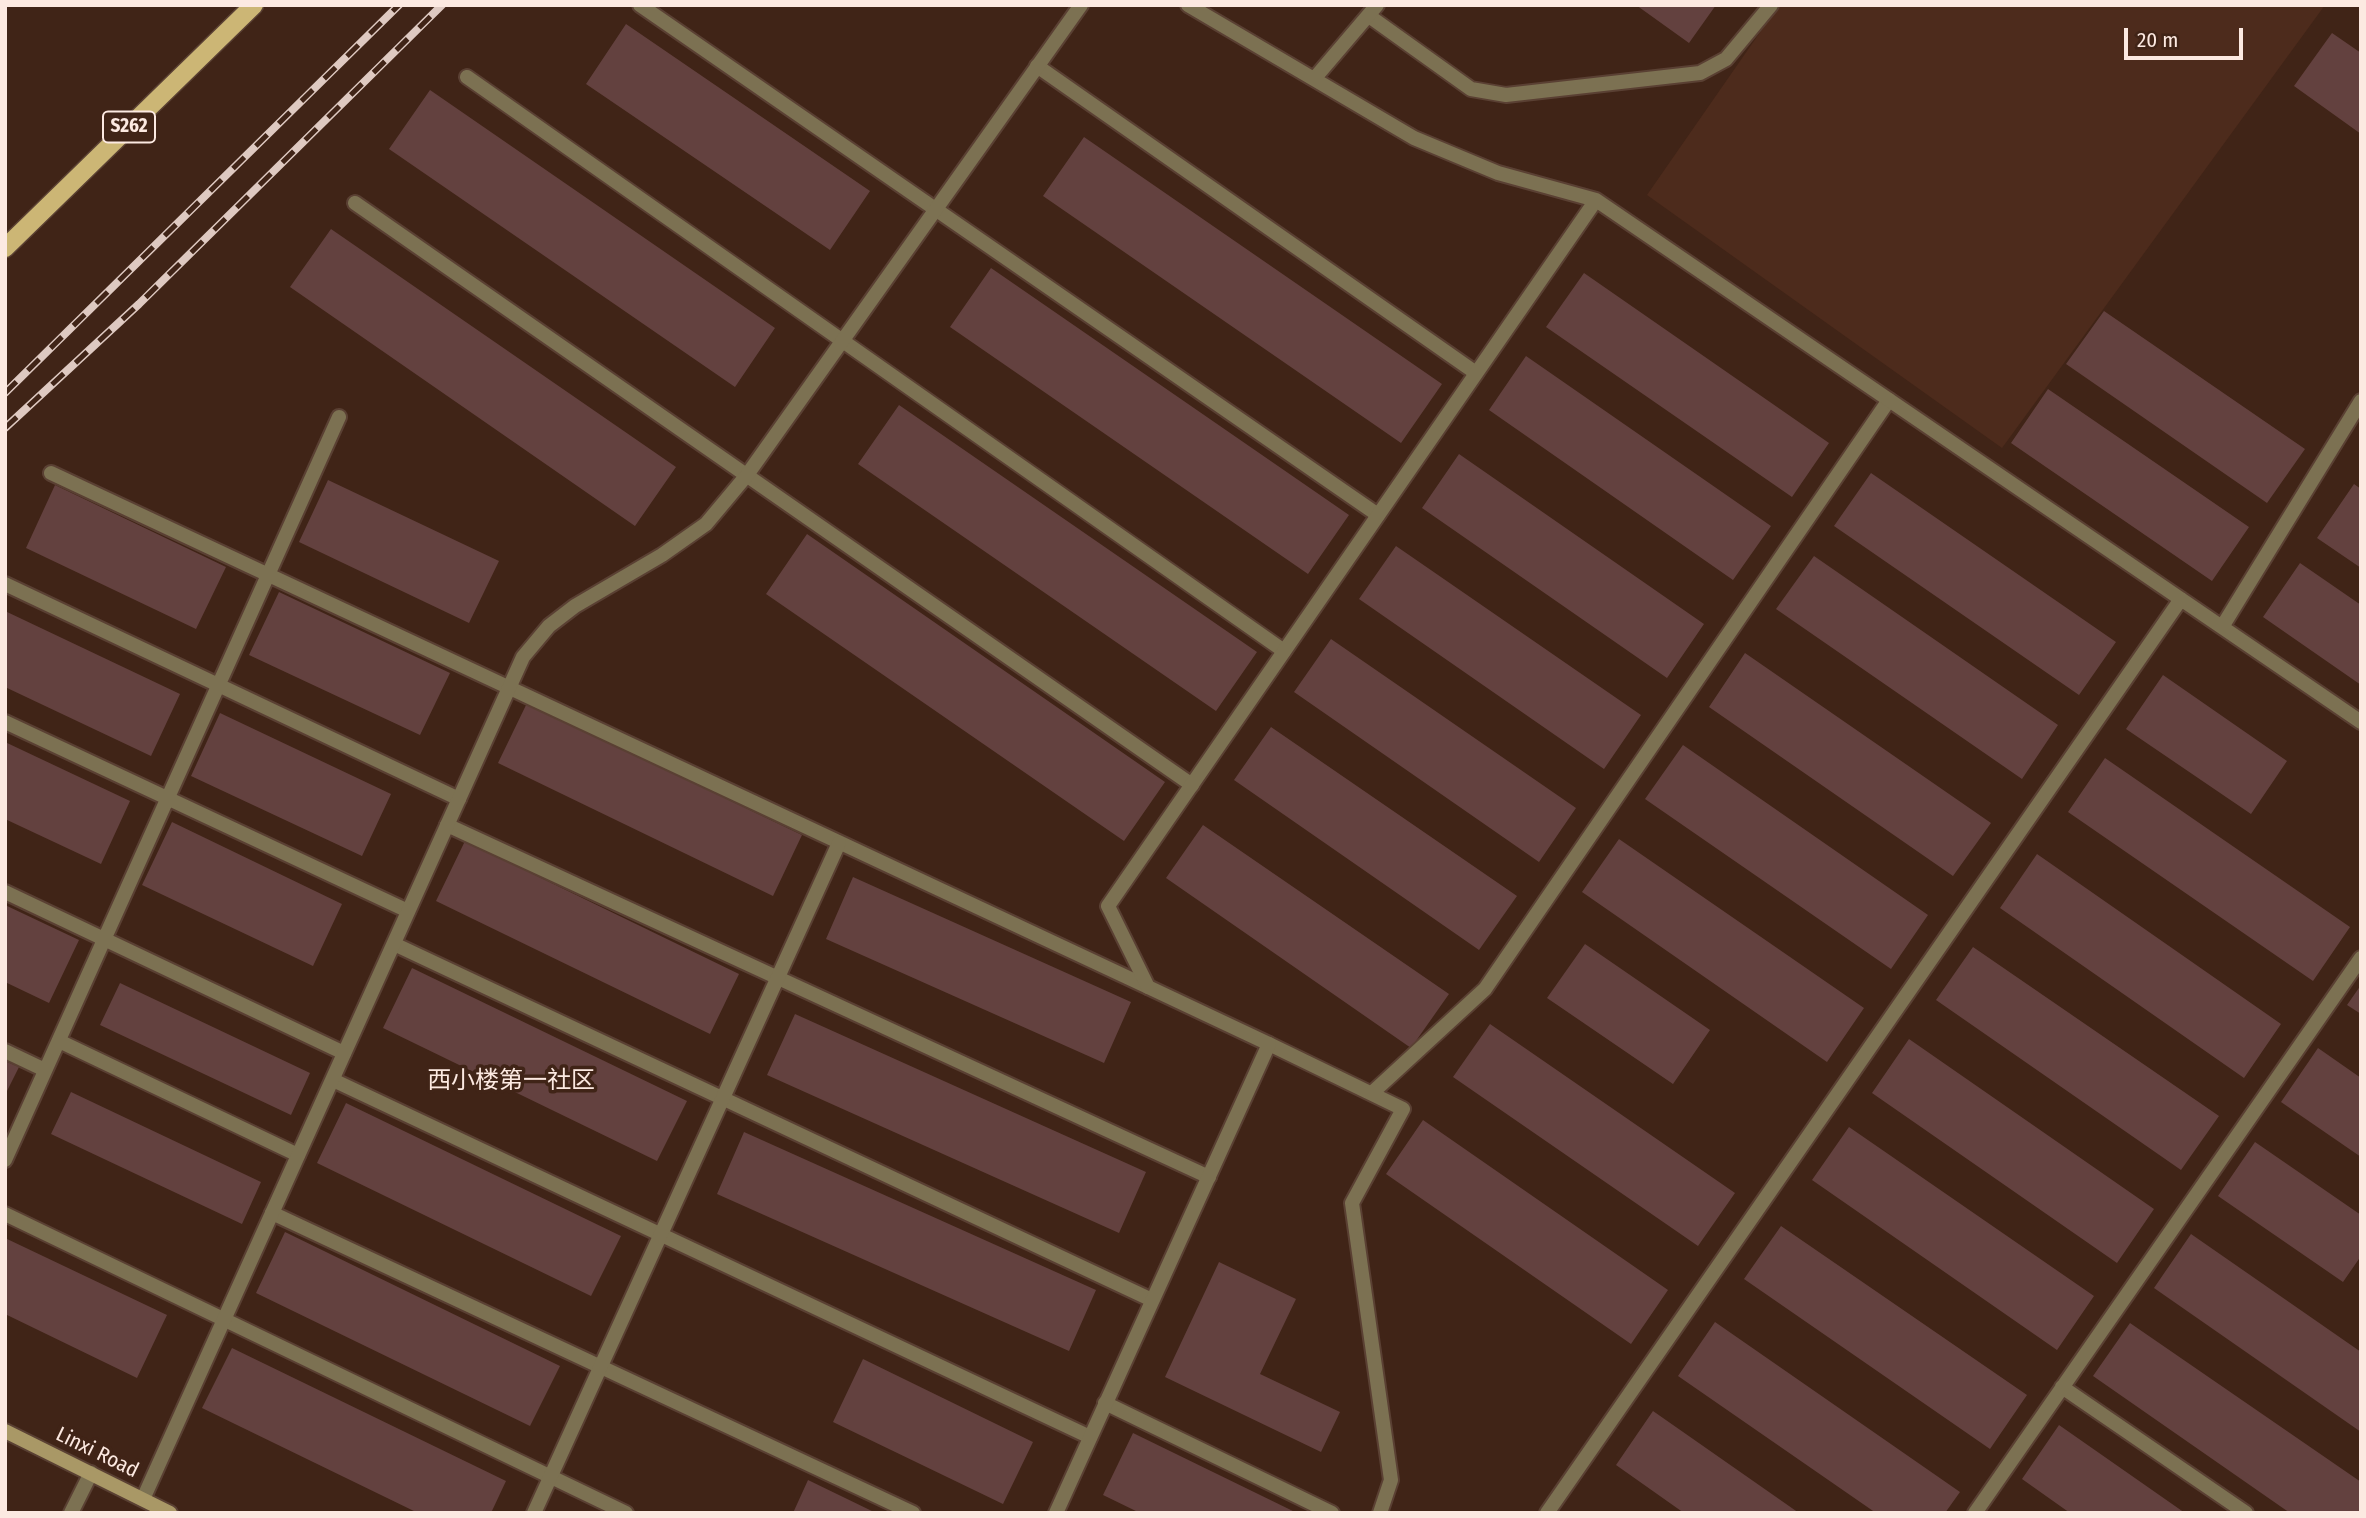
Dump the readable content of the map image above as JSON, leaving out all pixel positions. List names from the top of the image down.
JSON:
{
  "streets": {
    "main road": ["S262", "Linxi Road"]
  },
  "districts": ["西小楼第一社区"],
  "scale_bar": "20 m"
}
